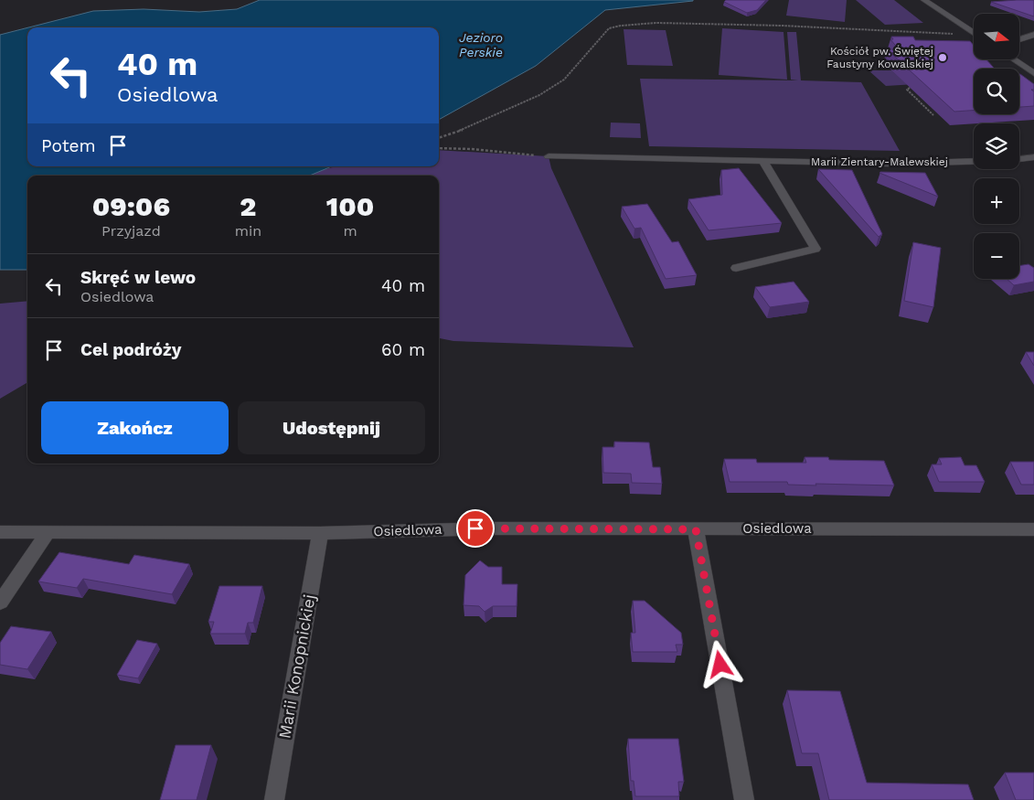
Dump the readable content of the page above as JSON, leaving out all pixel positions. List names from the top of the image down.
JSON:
{
  "streets": {
    "street": ["Marii Zientary-Malewskiej", "Osiedlowa", "Marii Konopnickiej"]
  },
  "crossings": [
    ["Osiedlowa", "Marii Konopnickiej"]
  ],
  "water": ["Jezioro Perskie"],
  "places": ["Kościół pw. Świętej Faustyny Kowalskiej"],
  "north": "right",
  "page": {
    "map_buttons": ["+", "−"],
    "turn": ["40 m", "Osiedlowa"],
    "then": "Potem",
    "eta": [
      "09:06",
      "Przyjazd",
      "2",
      "min",
      "100",
      "m"
    ],
    "list": [
      {
        "name": "Skręć w lewo",
        "note": "Osiedlowa",
        "value": "40 m"
      },
      {
        "name": "Cel podróży",
        "value": "60 m"
      }
    ],
    "buttons": ["Zakończ", "Udostępnij"]
  }
}
